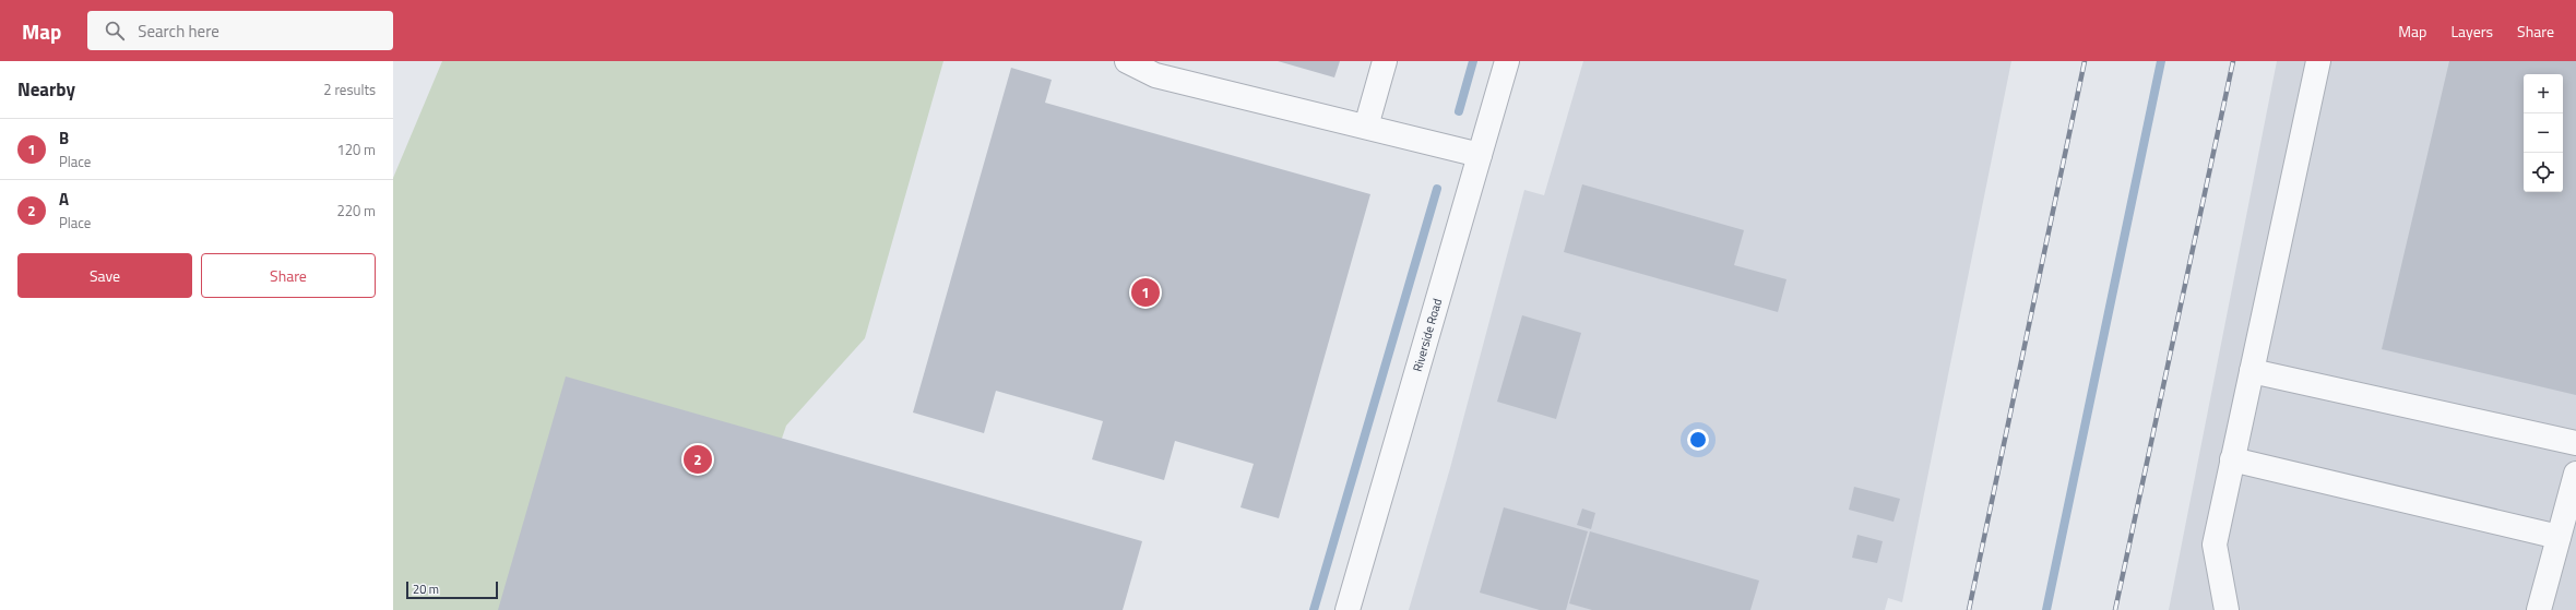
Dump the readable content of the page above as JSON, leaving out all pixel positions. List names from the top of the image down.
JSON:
{
  "streets": {
    "street": ["Riverside Road"]
  },
  "scale_bar": "20 m",
  "page": {
    "header": "Map",
    "search": "Search here",
    "nav": ["Map", "Layers", "Share"],
    "heading": ["Nearby", "2 results"],
    "map_buttons": ["+", "−"],
    "list": [
      {
        "mark": "1",
        "name": "B",
        "note": "Place",
        "value": "120 m"
      },
      {
        "mark": "2",
        "name": "A",
        "note": "Place",
        "value": "220 m"
      }
    ],
    "buttons": ["Save", "Share"],
    "pins": ["1", "2"],
    "scale": "20 m"
  }
}
